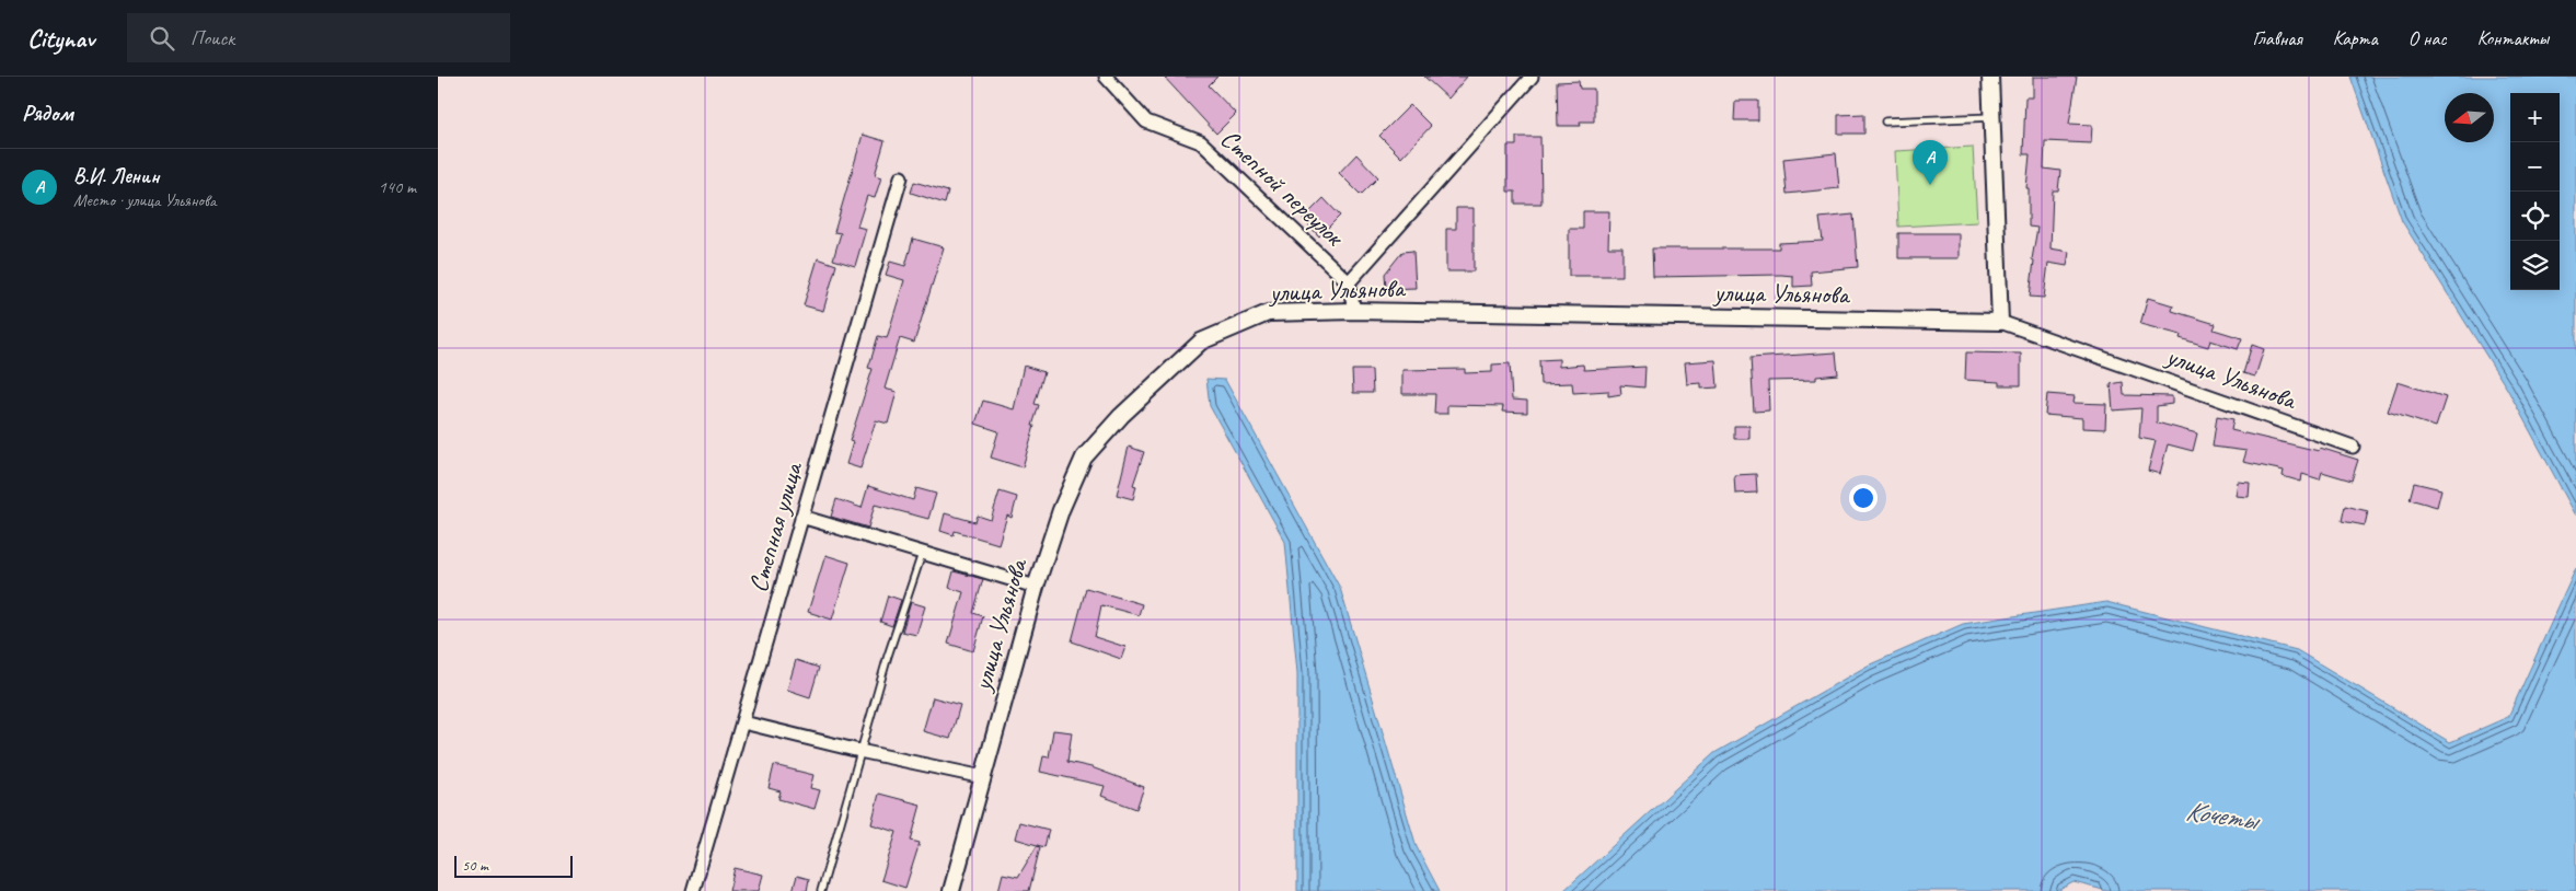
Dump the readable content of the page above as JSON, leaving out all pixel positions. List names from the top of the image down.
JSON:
{
  "streets": {
    "street": ["Степной переулок", "улица Ульянова", "Степная улица"]
  },
  "crossings": [
    ["Степной переулок", "улица Ульянова"]
  ],
  "water": ["Кочеты"],
  "scale_bar": "50 m",
  "north": "left",
  "page": {
    "header": "Citynav",
    "search": "Поиск",
    "nav": [
      "Главная",
      "Карта",
      "О нас",
      "Контакты"
    ],
    "heading": "Рядом",
    "map_buttons": ["+", "−"],
    "pins": "A",
    "list": [
      {
        "mark": "A",
        "name": "В.И. Ленин",
        "note": "Место · улица Ульянова",
        "value": "140 m"
      }
    ],
    "scale": "50 m"
  }
}
